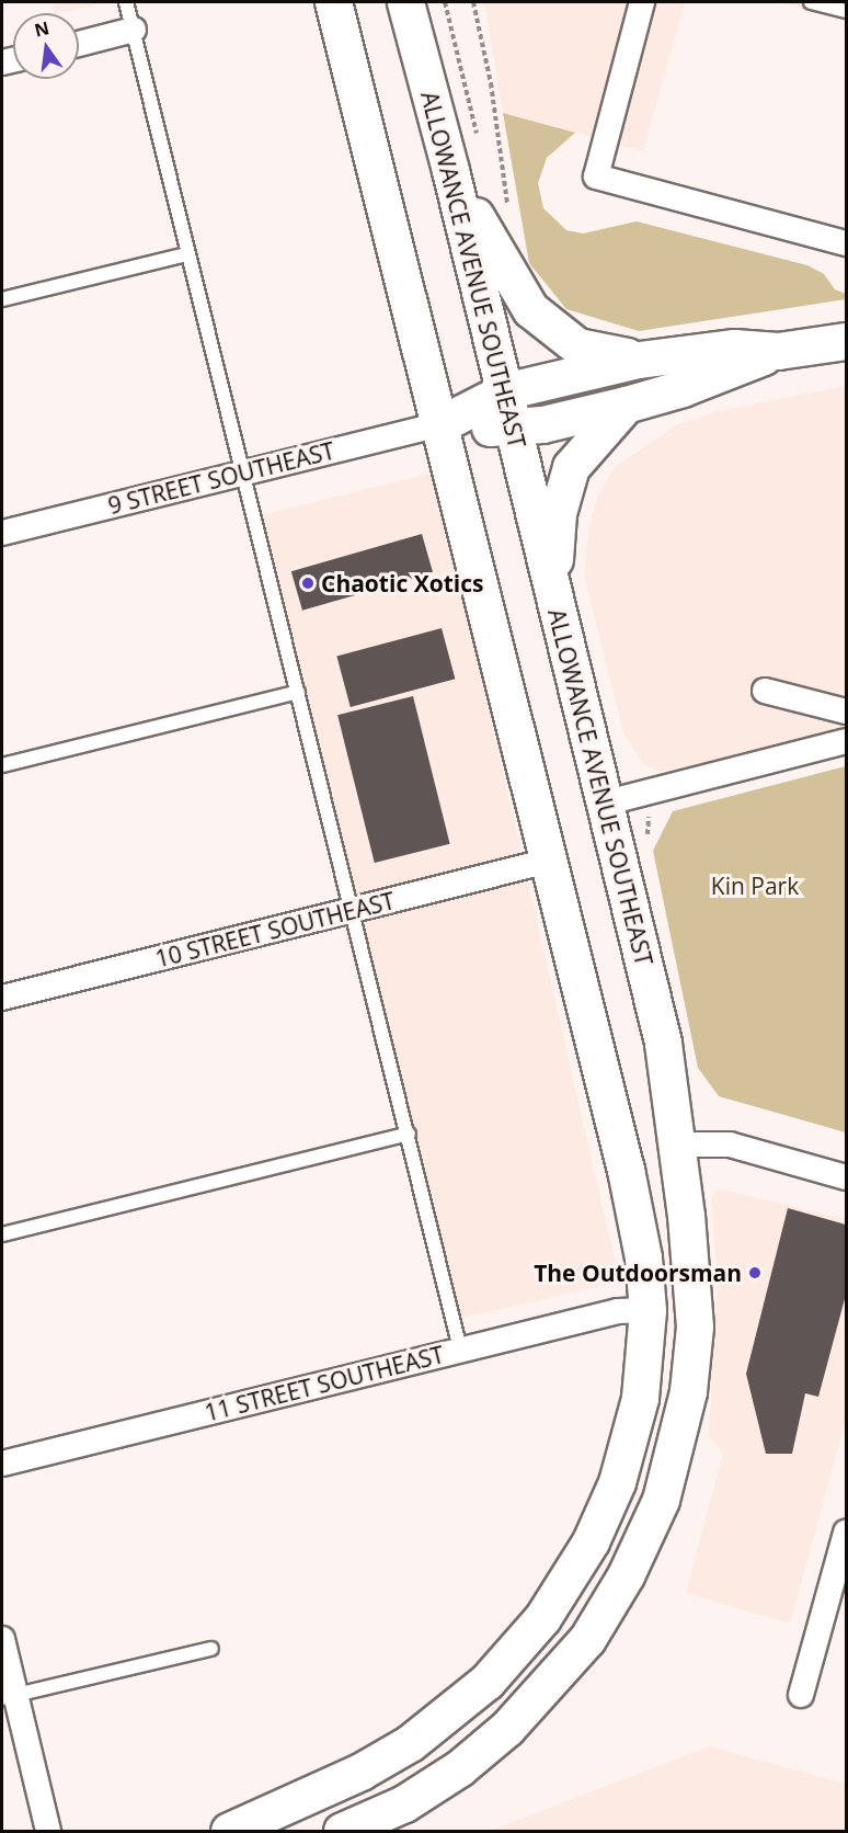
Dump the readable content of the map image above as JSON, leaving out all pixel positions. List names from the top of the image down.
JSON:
{
  "streets": {
    "main road": ["ALLOWANCE AVENUE SOUTHEAST", "9 STREET SOUTHEAST"],
    "street": ["10 STREET SOUTHEAST", "11 STREET SOUTHEAST"]
  },
  "crossings": [
    ["ALLOWANCE AVENUE SOUTHEAST", "9 STREET SOUTHEAST"]
  ],
  "parks": ["Kin Park"],
  "places": ["Chaotic Xotics", "The Outdoorsman"],
  "north": "top"
}
